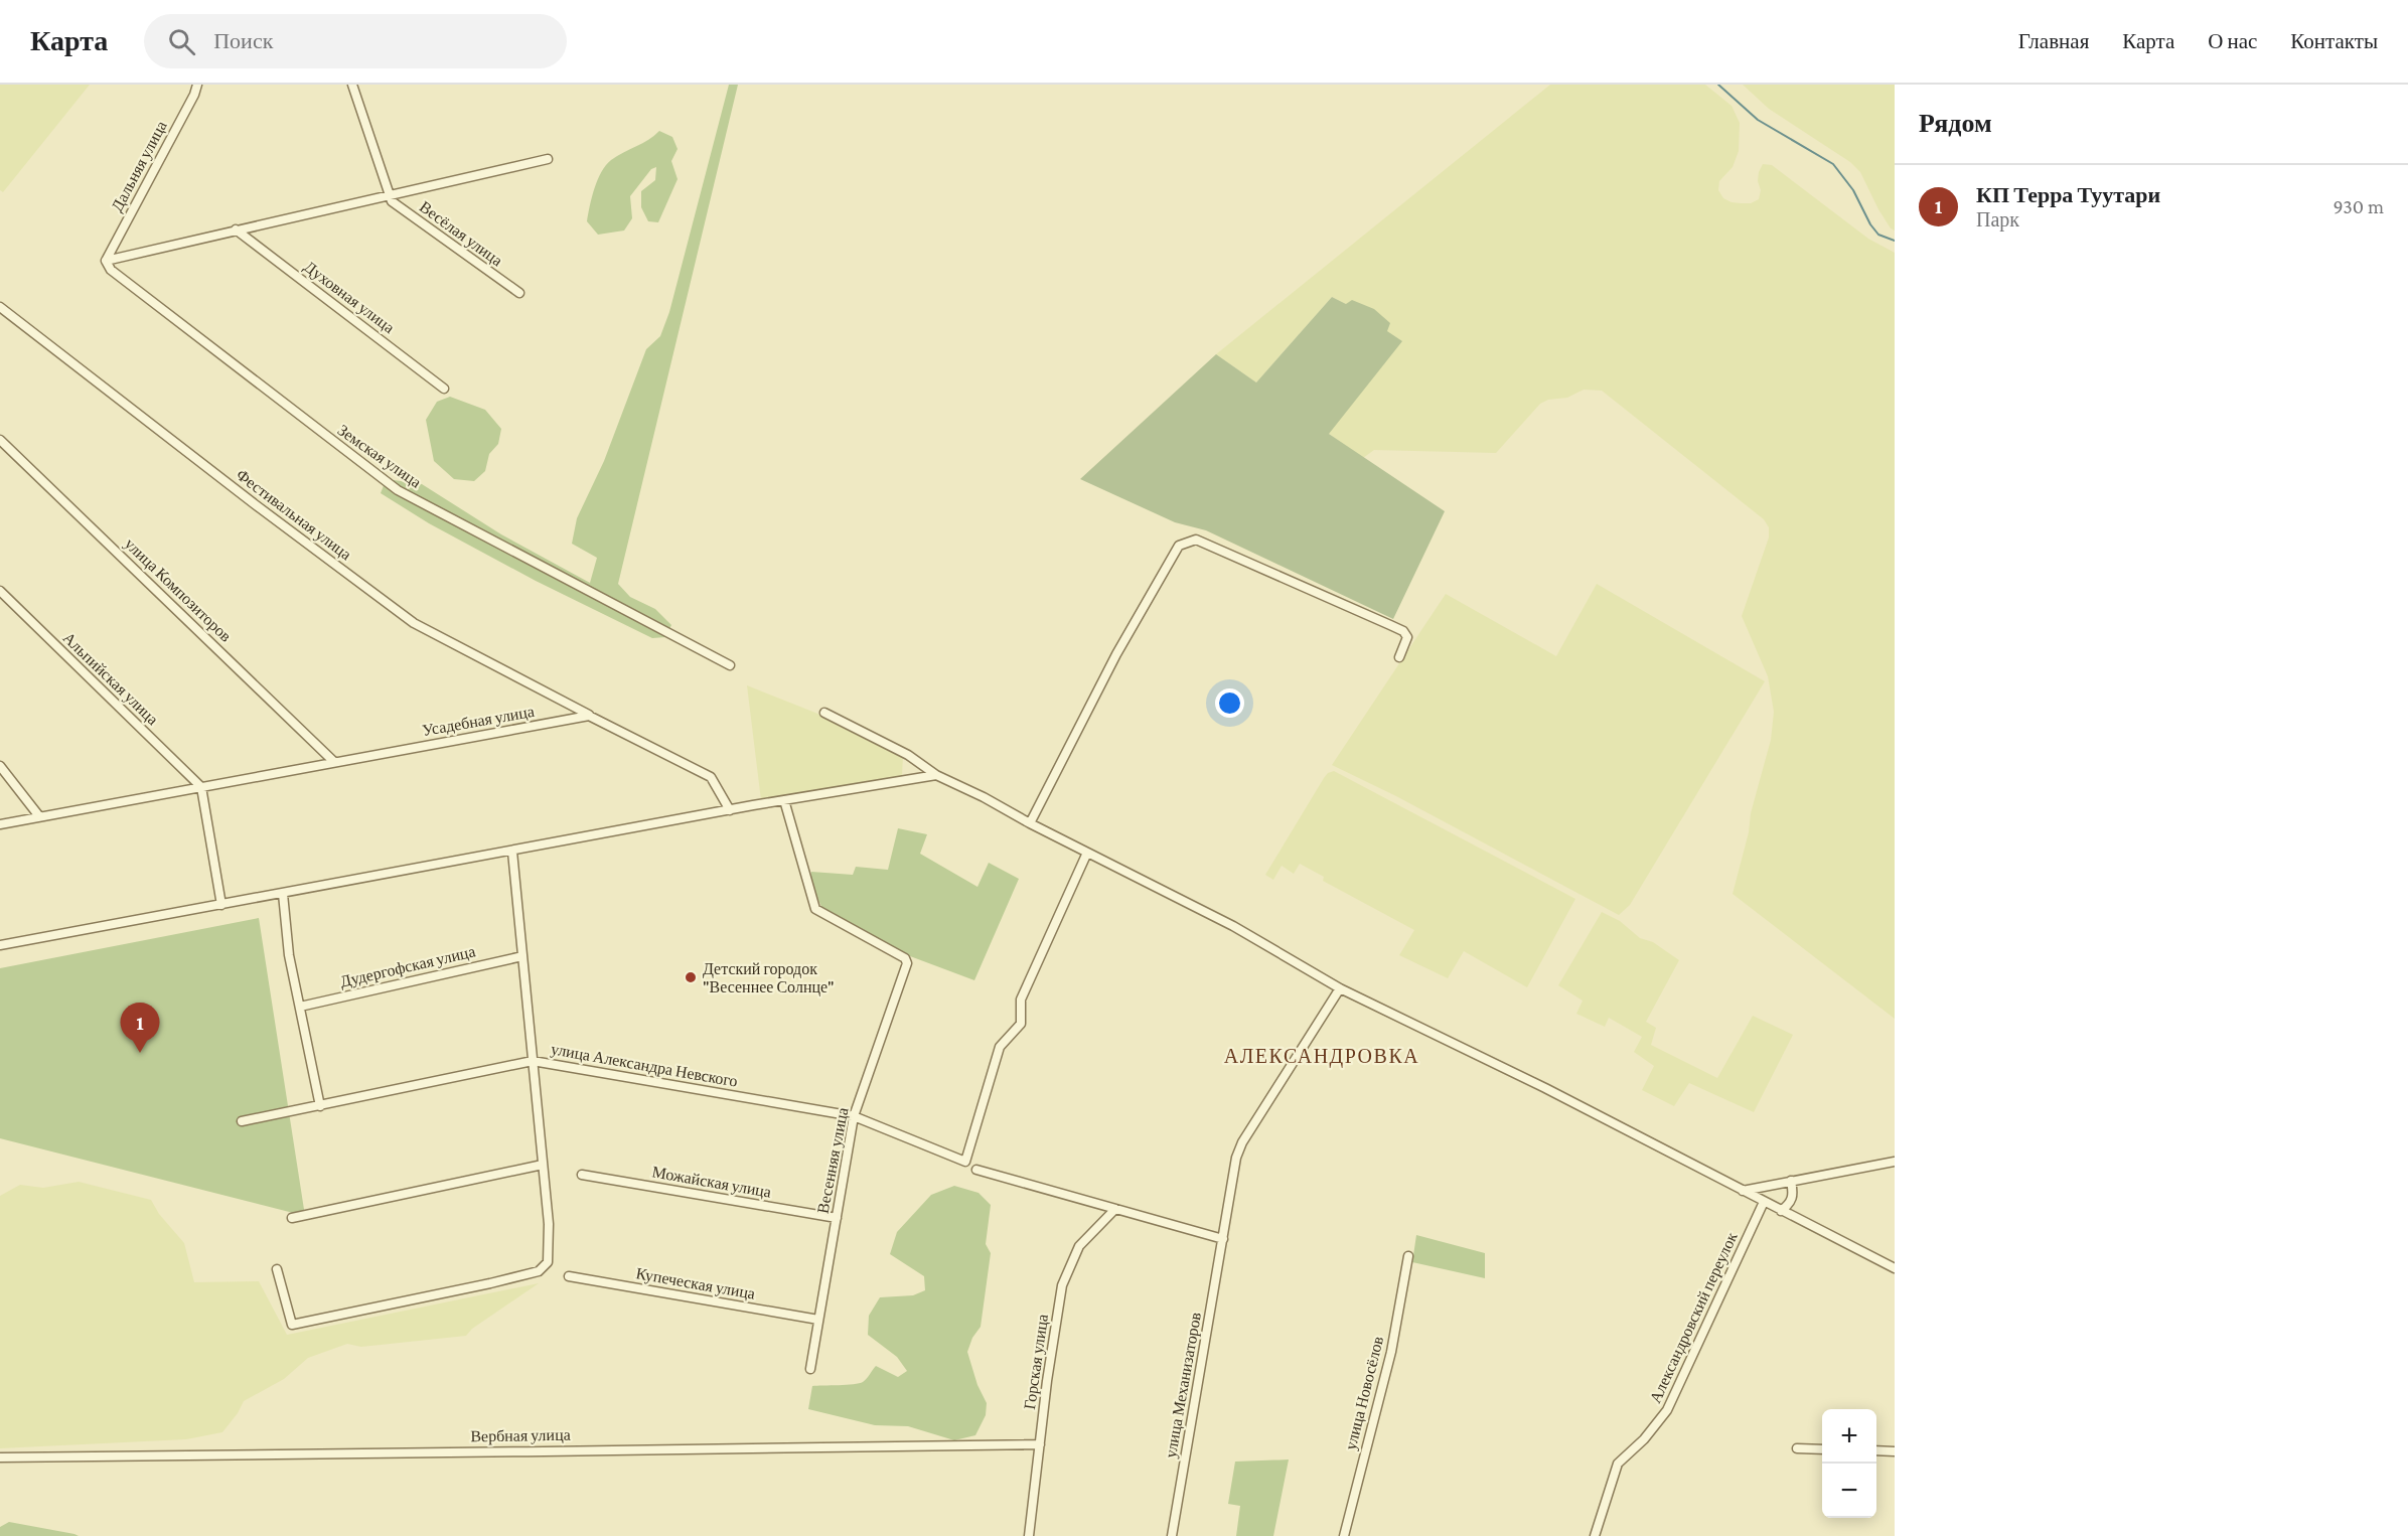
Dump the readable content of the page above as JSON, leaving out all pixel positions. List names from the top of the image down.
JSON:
{
  "streets": {
    "street": [
      "Дальняя улица",
      "Весёлая улица",
      "Духовная улица",
      "Земская улица",
      "Фестивальная улица",
      "улица Композиторов",
      "Альпийская улица",
      "Усадебная улица",
      "Дудергофская улица",
      "улица Александра Невского",
      "Весенняя улица",
      "Можайская улица",
      "Купеческая улица",
      "Александровский переулок",
      "Горская улица",
      "улица Механизаторов",
      "улица Новосёлов",
      "Вербная улица"
    ]
  },
  "crossings": [
    ["Дальняя улица", "Земская улица"],
    ["Фестивальная улица", "Усадебная улица"],
    ["улица Композиторов", "Усадебная улица"],
    ["Альпийская улица", "Усадебная улица"],
    ["улица Александра Невского", "Весенняя улица"],
    ["Весенняя улица", "Можайская улица"],
    ["Весенняя улица", "Купеческая улица"],
    ["Горская улица", "Вербная улица"]
  ],
  "districts": ["АЛЕКСАНДРОВКА"],
  "places": ["Детский городок \"Весеннее Солнце\""],
  "page": {
    "header": "Карта",
    "search": "Поиск",
    "nav": [
      "Главная",
      "Карта",
      "О нас",
      "Контакты"
    ],
    "heading": "Рядом",
    "list": [
      {
        "mark": "1",
        "name": "КП Терра Туутари",
        "note": "Парк",
        "value": "930 m"
      }
    ],
    "pins": "1",
    "map_buttons": ["+", "−"]
  }
}
